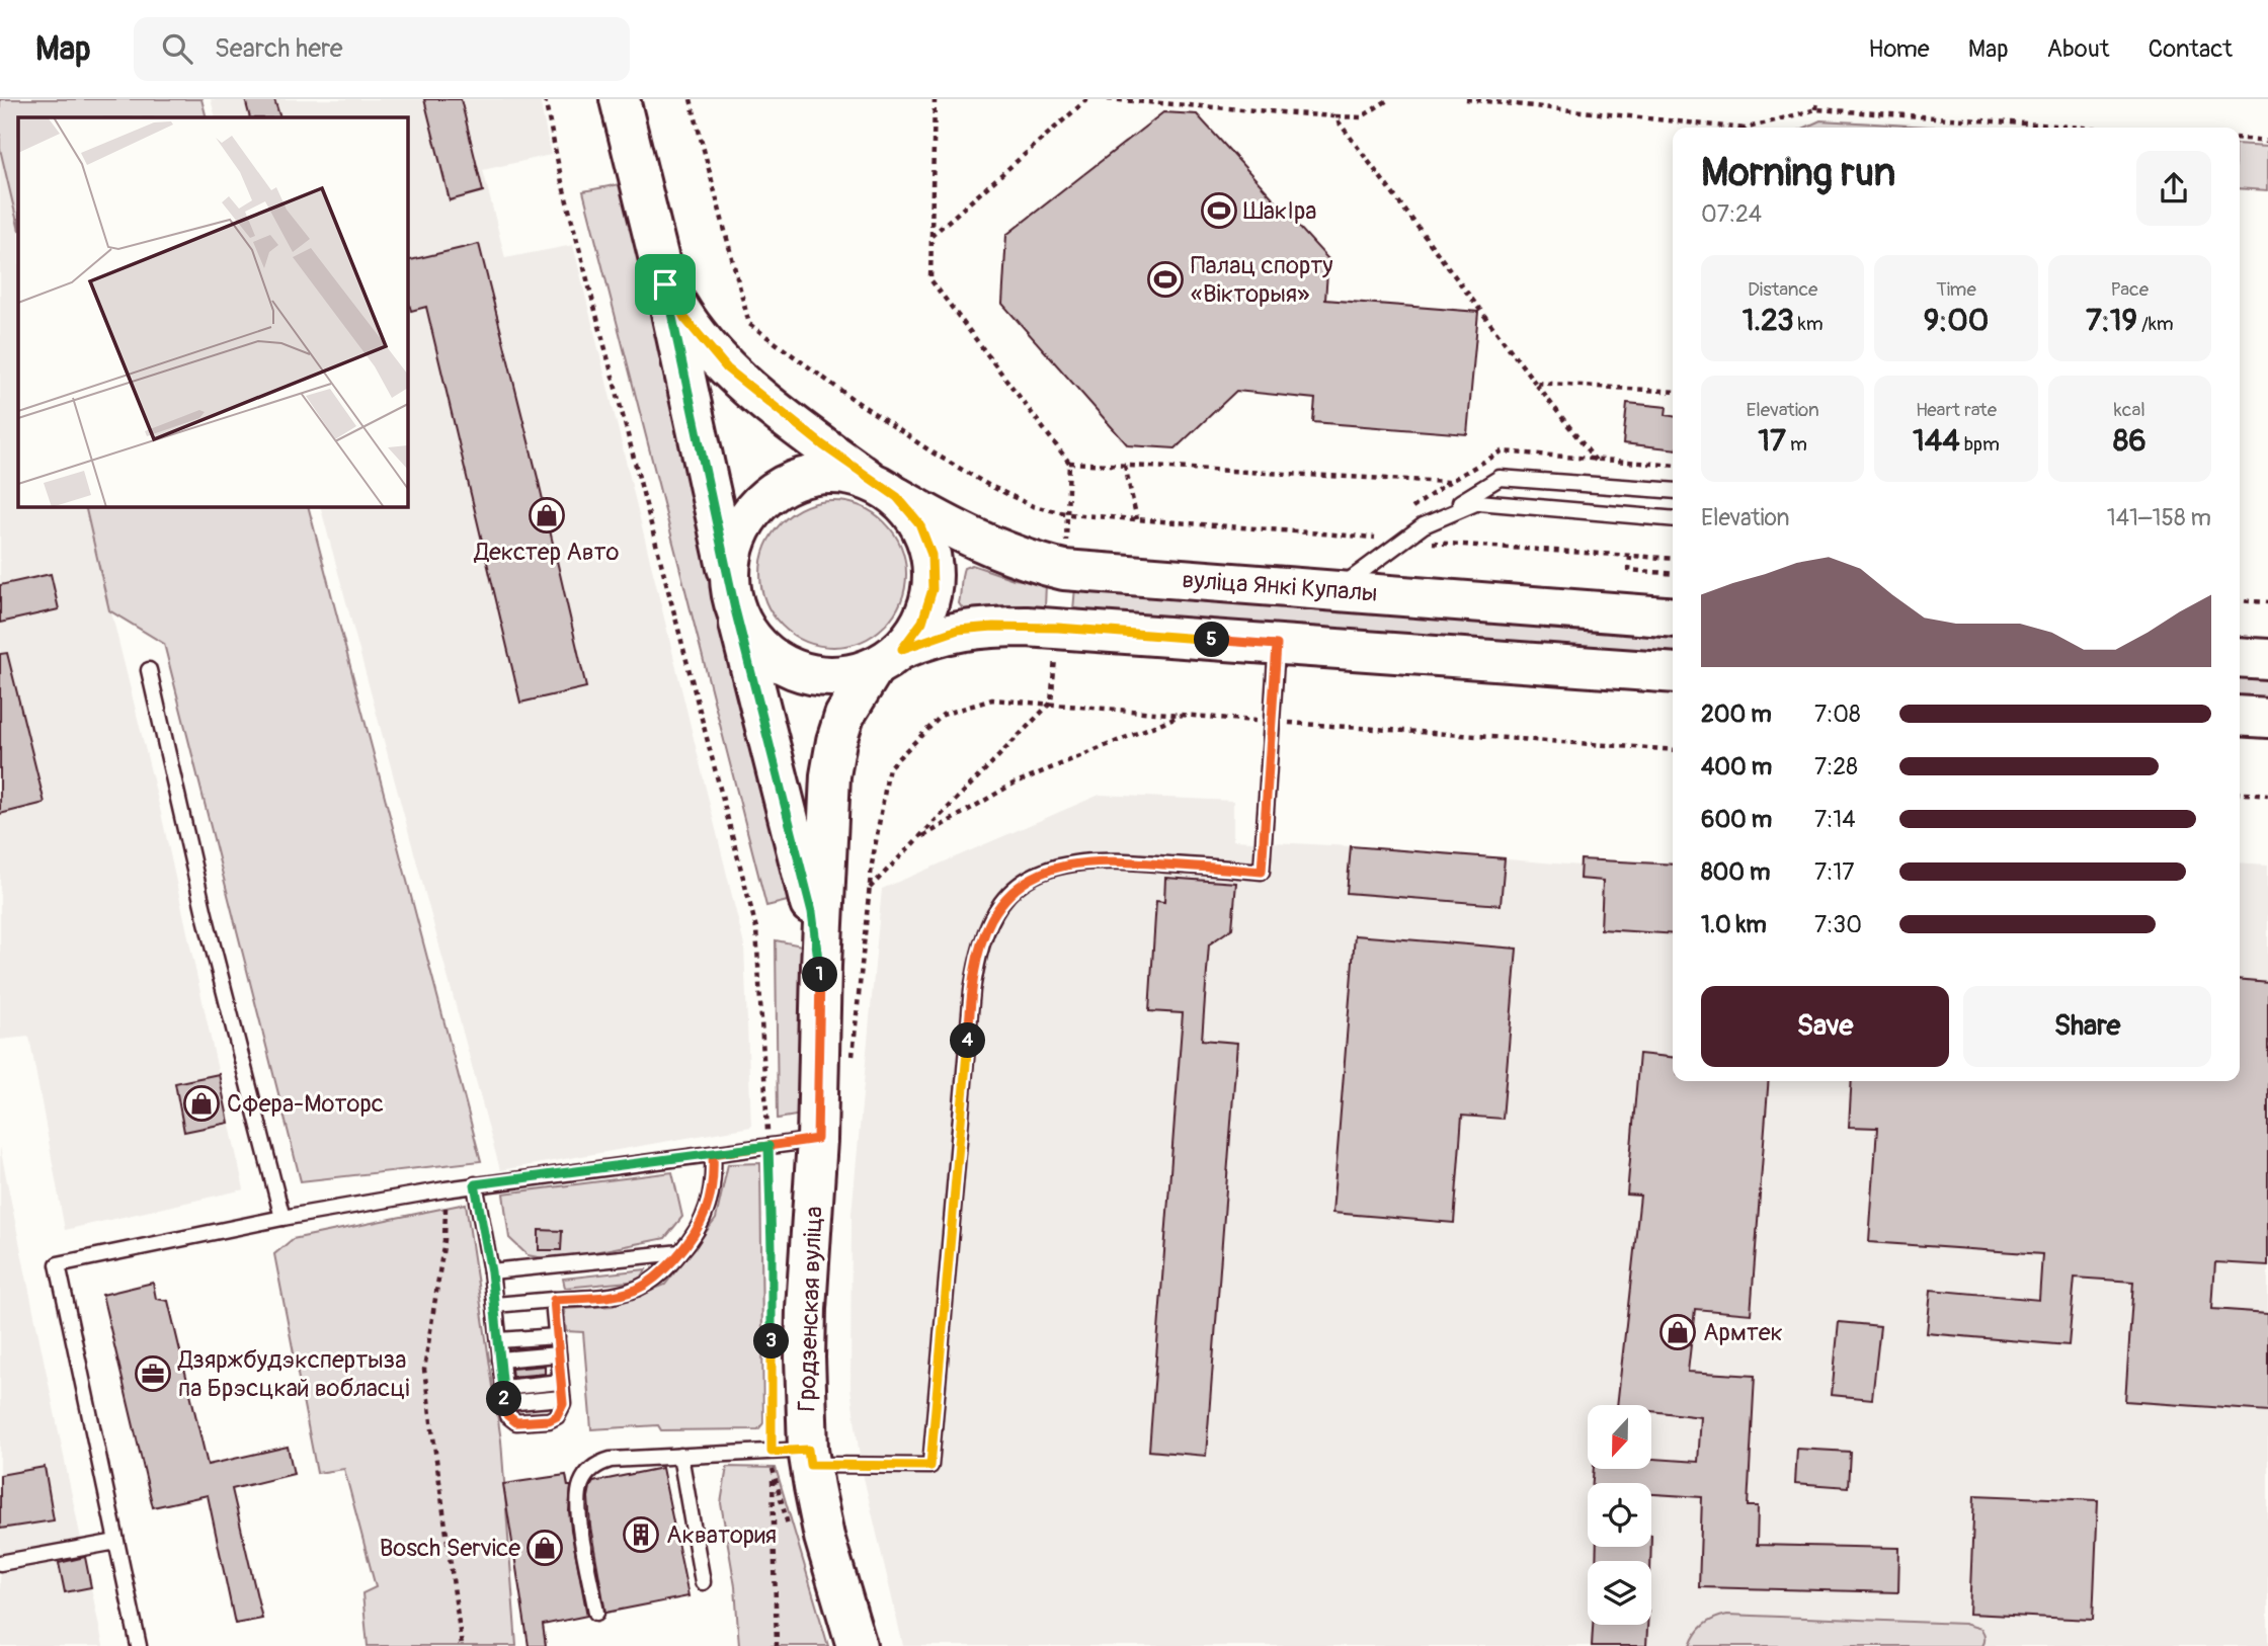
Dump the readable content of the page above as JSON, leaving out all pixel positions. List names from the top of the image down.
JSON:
{
  "streets": {
    "main road": ["вуліца Янкі Купалы", "Гродзенская вуліца"]
  },
  "crossings": [
    ["вуліца Янкі Купалы", "Гродзенская вуліца"]
  ],
  "places": {
    "sports": ["ШакІра", "Палац спорту «Вікторыя»"],
    "shop": [
      "Декстер Авто",
      "Сфера-Моторс",
      "Армтек",
      "Bosch Service"
    ],
    "office": ["Дзяржбудэкспертыза па Брэсцкай вобласці"],
    "building": ["Акватория"]
  },
  "north": "bottom",
  "page": {
    "header": "Map",
    "search": "Search here",
    "nav": [
      "Home",
      "Map",
      "About",
      "Contact"
    ],
    "heading": ["Morning run", "07:24"],
    "stats": [
      ["Distance", "1.23 km"],
      ["Time", "9:00"],
      ["Pace", "7:19 /km"],
      ["Elevation", "17 m"],
      ["Heart rate", "144 bpm"],
      ["kcal", "86"]
    ],
    "chart": ["Elevation", "141–158 m"],
    "pins": [
      "5",
      "1",
      "4",
      "3",
      "2"
    ],
    "list": [
      {
        "name": "200 m",
        "note": "7:08"
      },
      {
        "name": "400 m",
        "note": "7:28"
      },
      {
        "name": "600 m",
        "note": "7:14"
      },
      {
        "name": "800 m",
        "note": "7:17"
      },
      {
        "name": "1.0 km",
        "note": "7:30"
      }
    ],
    "buttons": ["Save", "Share"]
  }
}
